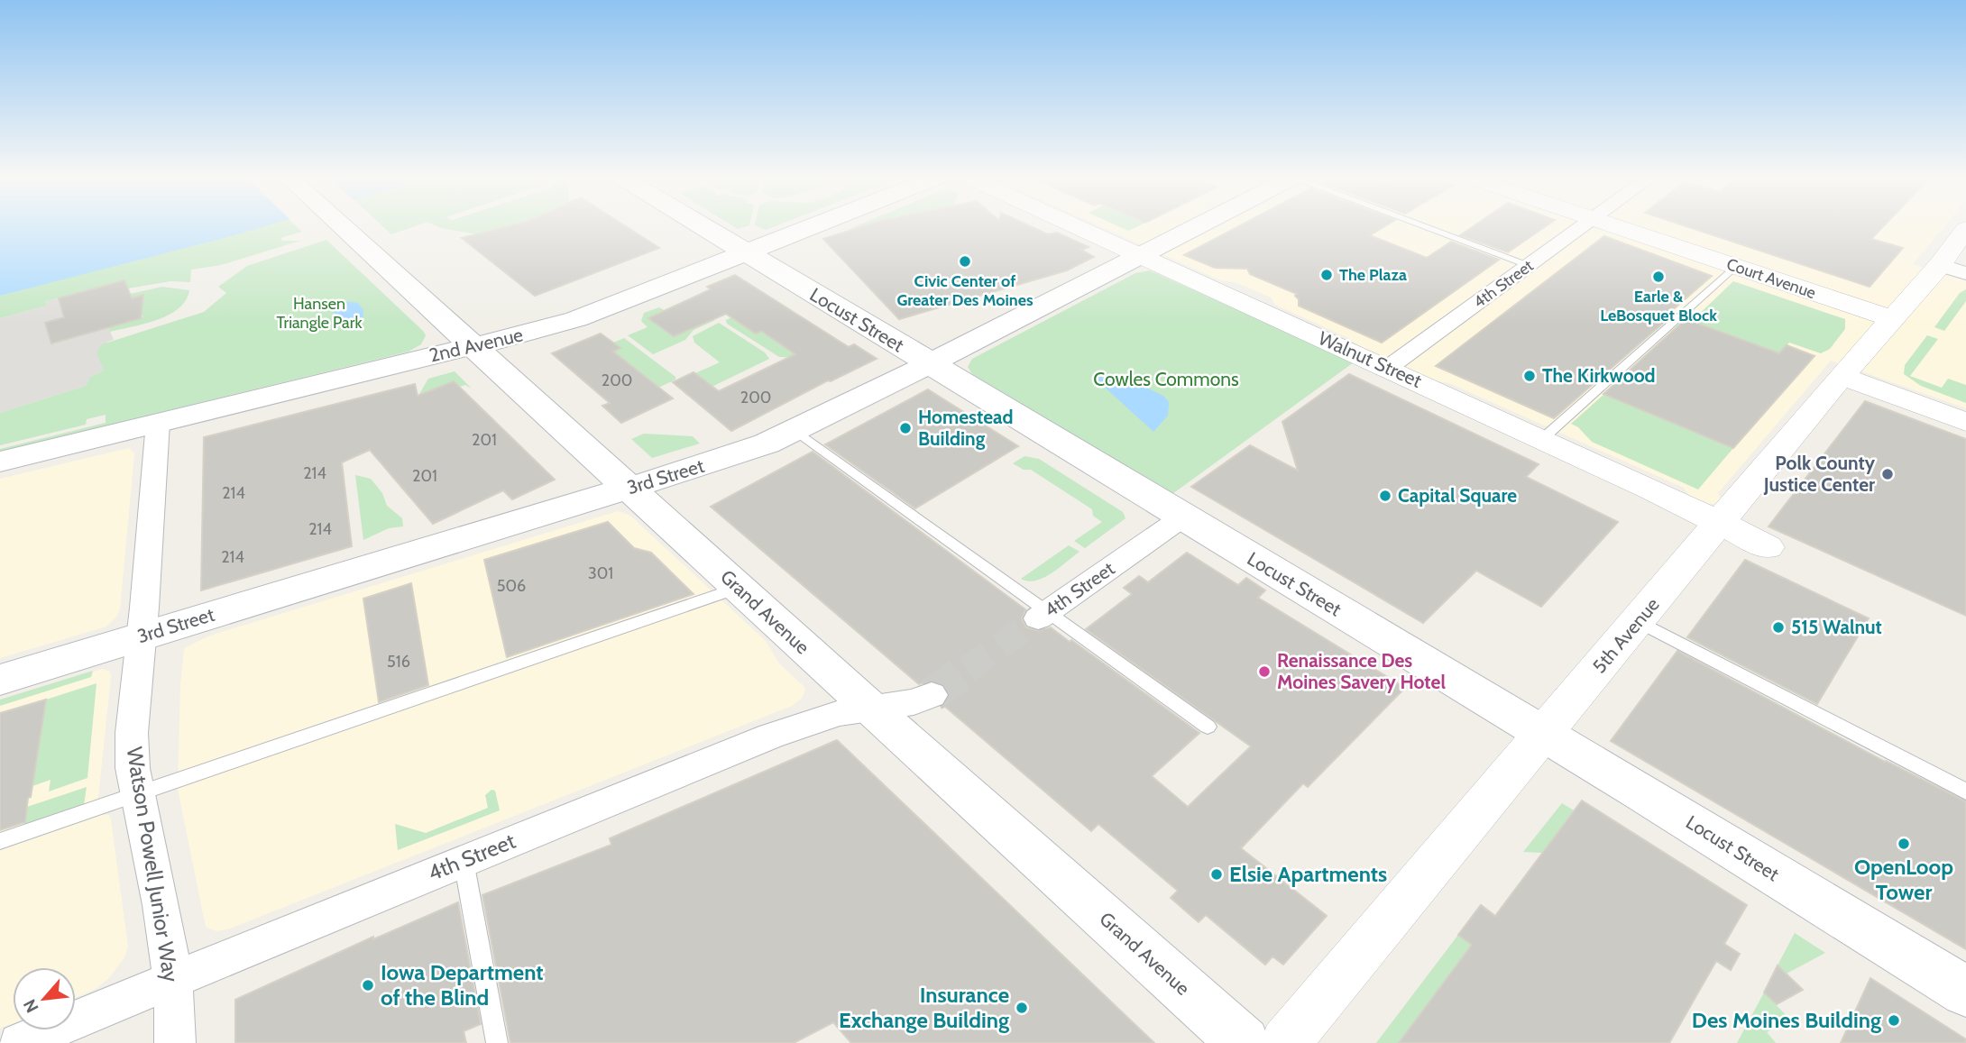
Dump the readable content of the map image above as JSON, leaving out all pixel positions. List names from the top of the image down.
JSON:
{
  "streets": {
    "main road": [
      "Locust Street",
      "2nd Avenue",
      "3rd Street",
      "Grand Avenue"
    ],
    "street": [
      "Court Avenue",
      "4th Street",
      "Walnut Street",
      "5th Avenue",
      "Watson Powell Junior Way"
    ]
  },
  "crossings": [
    ["Court Avenue", "5th Avenue"],
    ["4th Street", "Locust Street"],
    ["4th Street", "Walnut Street"],
    ["4th Street", "Grand Avenue"],
    ["4th Street", "Watson Powell Junior Way"],
    ["Locust Street", "2nd Avenue"],
    ["Locust Street", "3rd Street"],
    ["Locust Street", "5th Avenue"],
    ["2nd Avenue", "Grand Avenue"],
    ["2nd Avenue", "Watson Powell Junior Way"],
    ["Walnut Street", "3rd Street"],
    ["Walnut Street", "5th Avenue"],
    ["3rd Street", "Grand Avenue"],
    ["3rd Street", "Watson Powell Junior Way"]
  ],
  "parks": ["Hansen Triangle Park", "Cowles Commons"],
  "places": [
    "Civic Center of Greater Des Moines",
    "The Plaza",
    "Earle & LeBosquet Block",
    "The Kirkwood",
    "Homestead Building",
    "Polk County Justice Center",
    "Capital Square",
    "515 Walnut",
    "Renaissance Des Moines Savery Hotel",
    "OpenLoop Tower",
    "Elsie Apartments",
    "Iowa Department of the Blind",
    "Insurance Exchange Building",
    "Des Moines Building"
  ],
  "house_numbers": [
    "200",
    "200",
    "201",
    "214",
    "201",
    "214",
    "214",
    "214",
    "301",
    "506",
    "516"
  ],
  "north": "bottom left"
}
